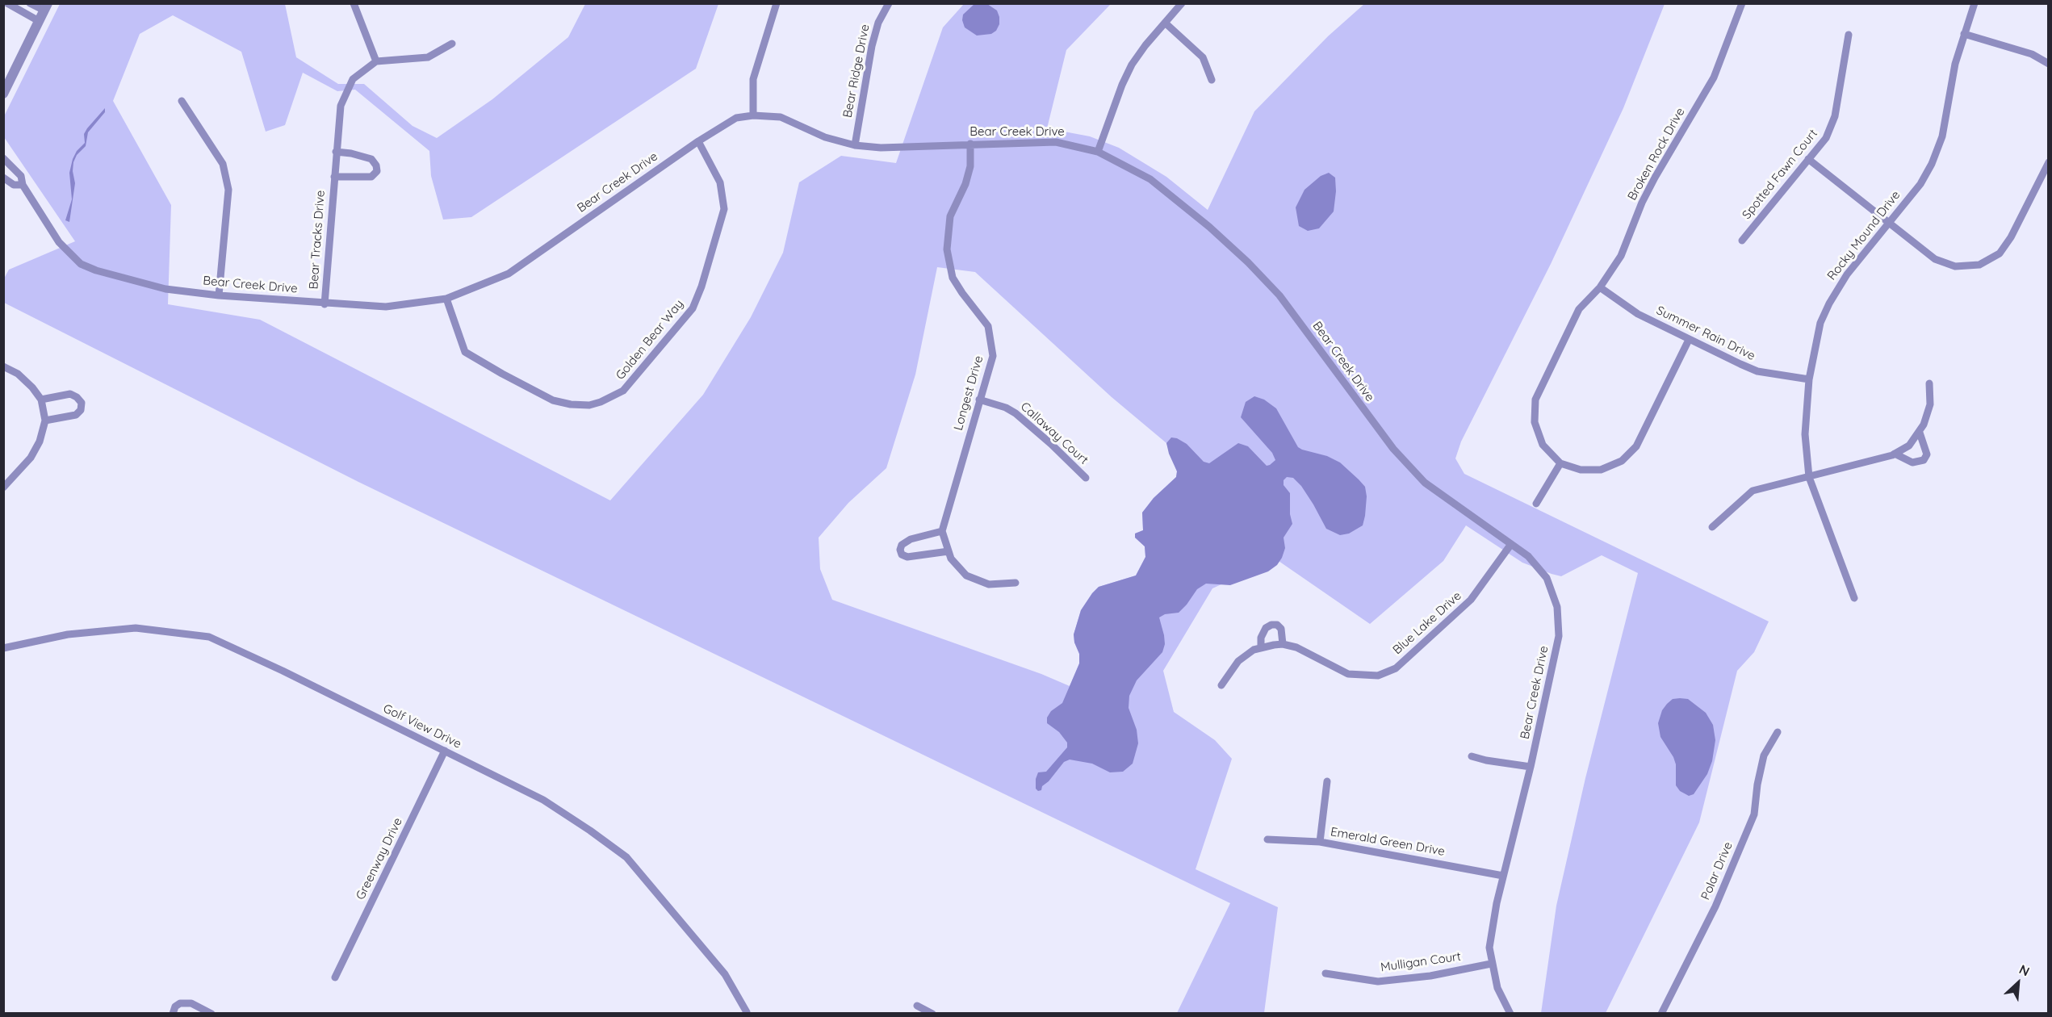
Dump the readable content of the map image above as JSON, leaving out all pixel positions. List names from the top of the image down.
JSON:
{
  "streets": {
    "street": [
      "Bear Ridge Drive",
      "Bear Creek Drive",
      "Broken Rock Drive",
      "Spotted Fawn Court",
      "Rocky Mound Drive",
      "Bear Tracks Drive",
      "Summer Rain Drive",
      "Golden Bear Way",
      "Longest Drive",
      "Callaway Court",
      "Blue Lake Drive",
      "Golf View Drive",
      "Emerald Green Drive",
      "Greenway Drive",
      "Polar Drive",
      "Mulligan Court"
    ]
  },
  "crossings": [
    ["Bear Ridge Drive", "Bear Creek Drive"],
    ["Bear Creek Drive", "Bear Tracks Drive"],
    ["Bear Creek Drive", "Golden Bear Way"],
    ["Bear Creek Drive", "Longest Drive"],
    ["Bear Creek Drive", "Blue Lake Drive"],
    ["Bear Creek Drive", "Emerald Green Drive"],
    ["Bear Creek Drive", "Mulligan Court"],
    ["Broken Rock Drive", "Summer Rain Drive"],
    ["Rocky Mound Drive", "Summer Rain Drive"],
    ["Longest Drive", "Callaway Court"],
    ["Golf View Drive", "Greenway Drive"]
  ],
  "north": "top right"
}
